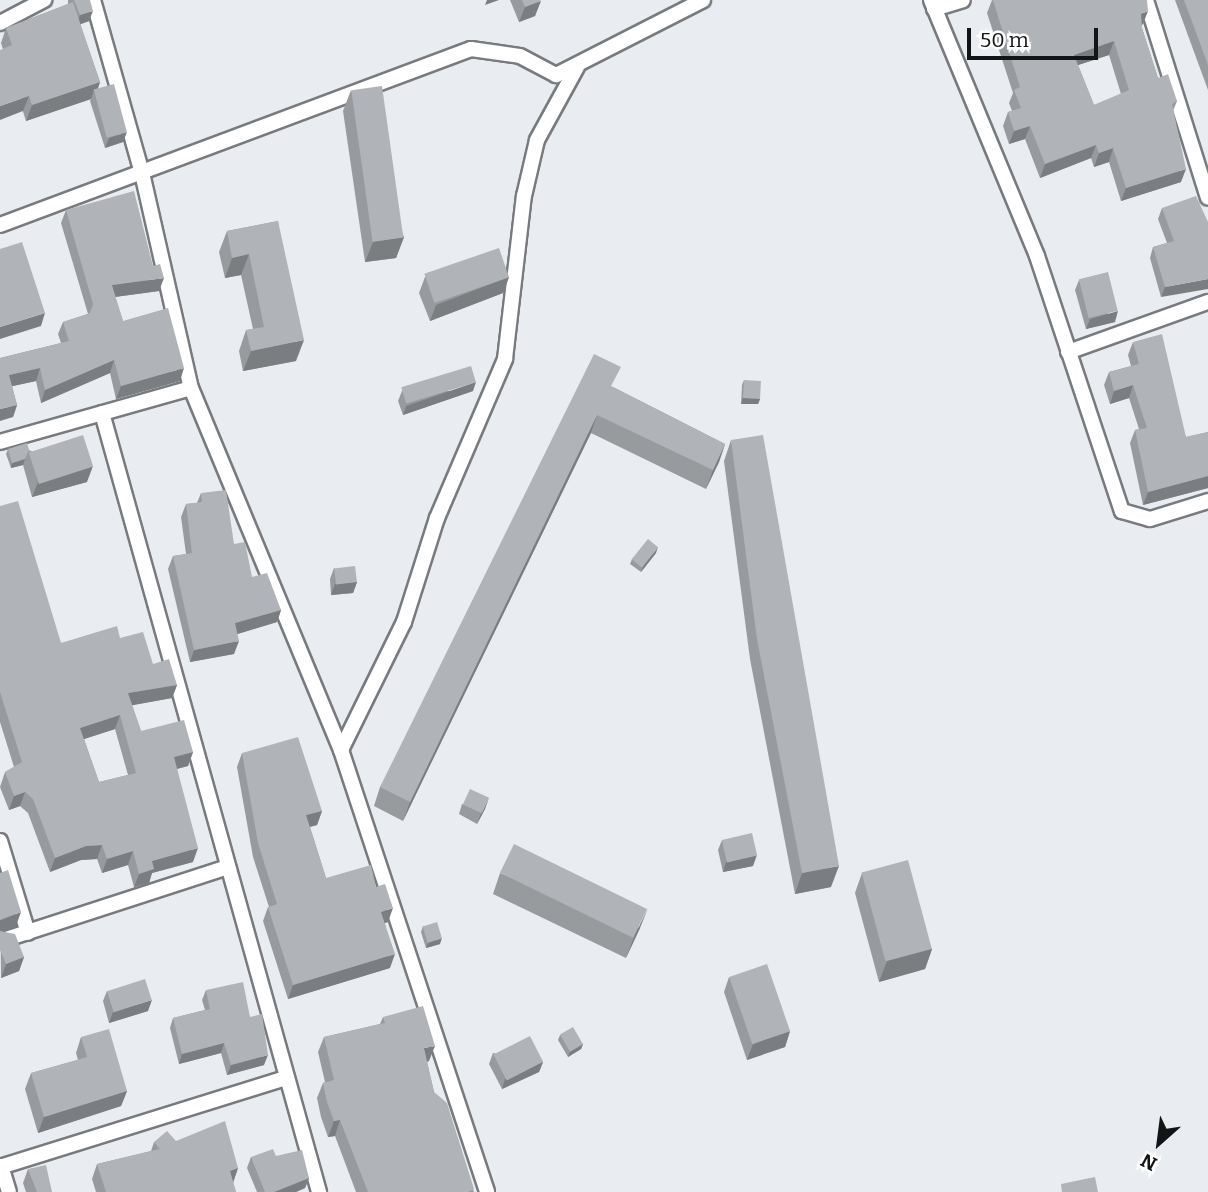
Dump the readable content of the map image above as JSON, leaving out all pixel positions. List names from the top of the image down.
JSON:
{
  "scale_bar": "50 m",
  "north": "bottom left"
}
